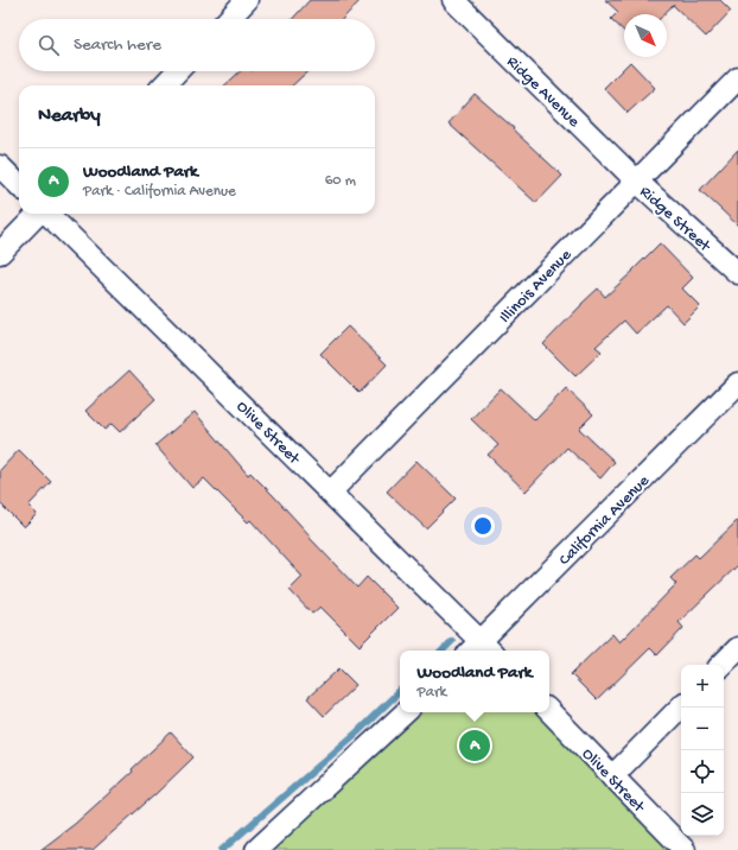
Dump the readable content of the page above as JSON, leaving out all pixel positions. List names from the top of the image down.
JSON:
{
  "streets": {
    "street": [
      "Ridge Avenue",
      "Ridge Street",
      "Illinois Avenue",
      "Olive Street",
      "California Avenue"
    ]
  },
  "crossings": [
    ["Ridge Avenue", "Ridge Street"],
    ["Ridge Avenue", "Illinois Avenue"],
    ["Ridge Street", "Illinois Avenue"],
    ["Illinois Avenue", "Olive Street"],
    ["Olive Street", "California Avenue"]
  ],
  "north": "bottom right",
  "page": {
    "search": "Search here",
    "heading": "Nearby",
    "list": [
      {
        "mark": "A",
        "name": "Woodland Park",
        "note": "Park · California Avenue",
        "value": "60 m"
      }
    ],
    "popup": ["Woodland Park", "Park"],
    "map_buttons": ["+", "−"],
    "pins": "A"
  }
}
